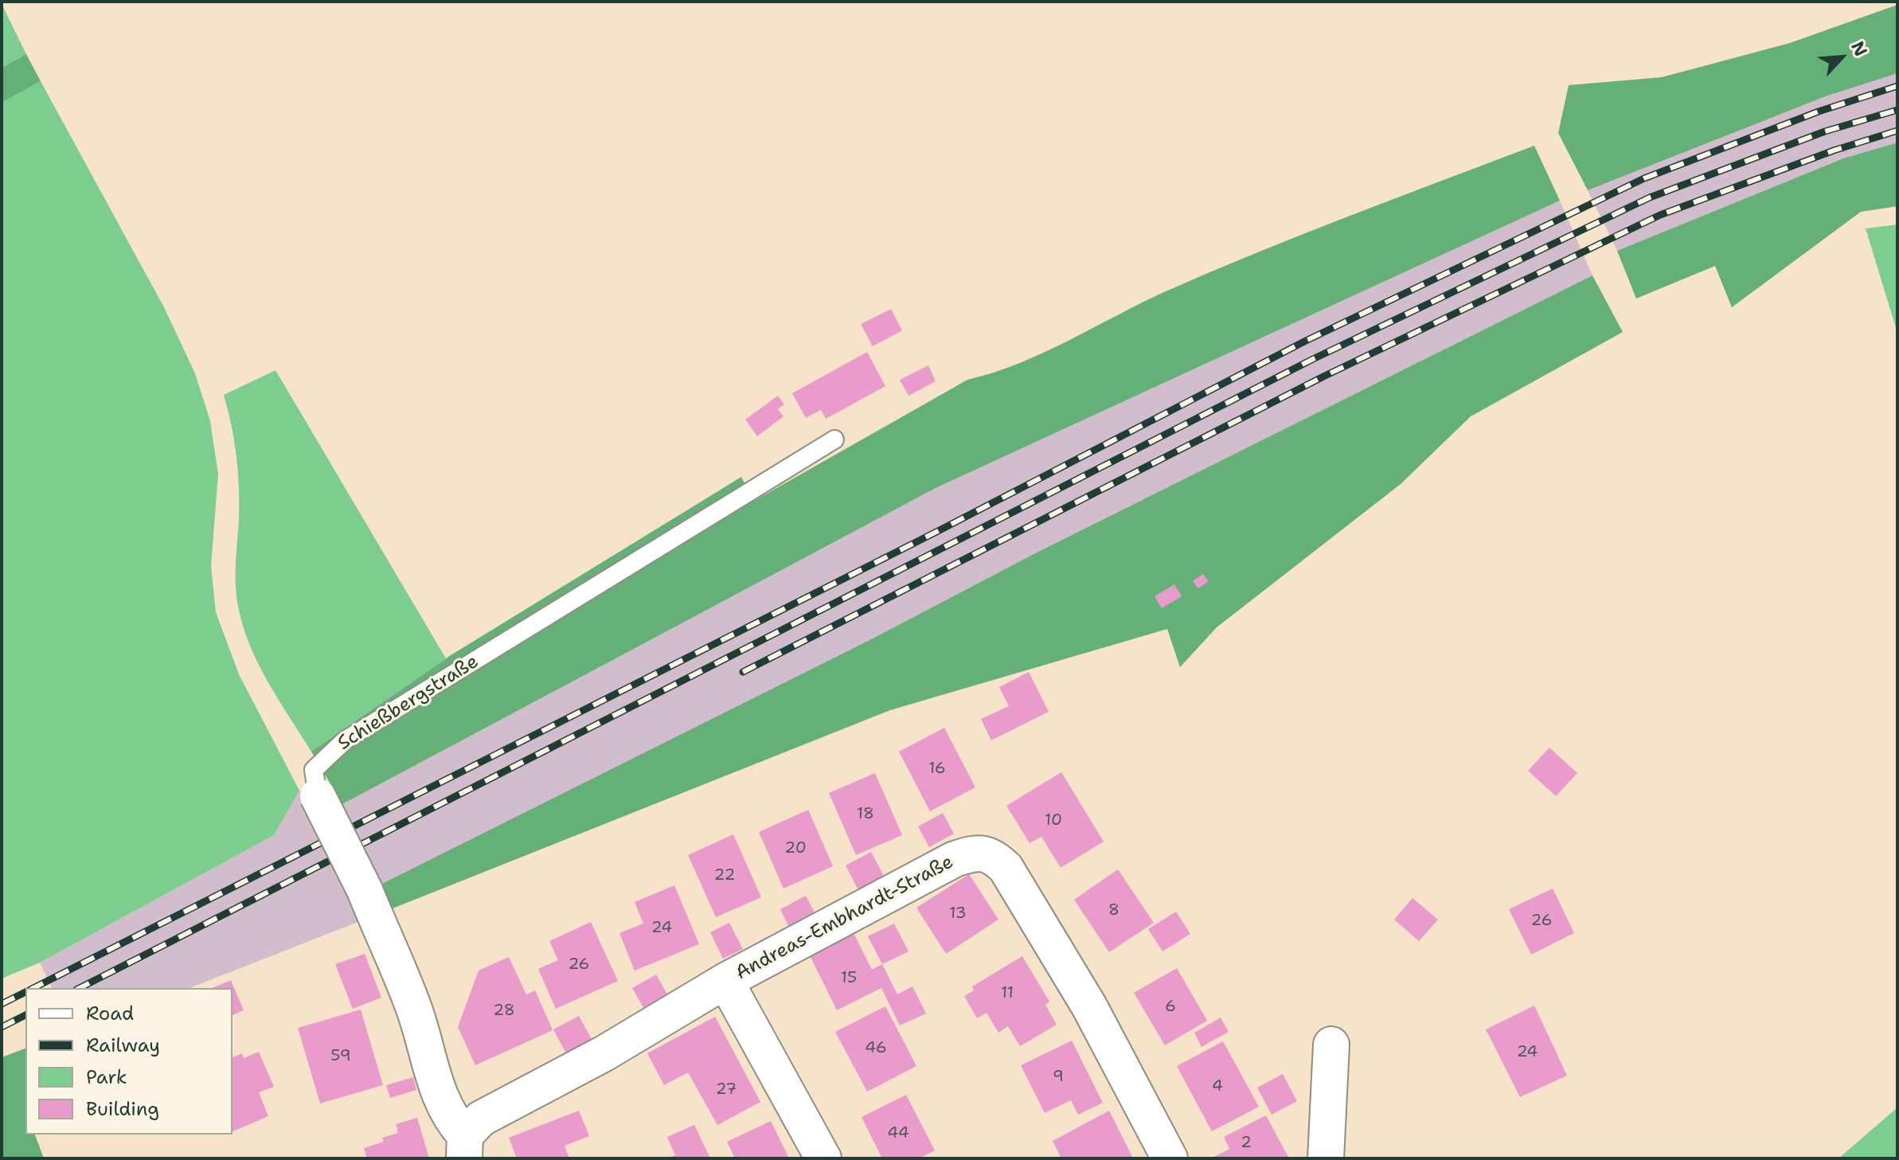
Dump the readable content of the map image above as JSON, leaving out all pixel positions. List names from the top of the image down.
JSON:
{
  "streets": {
    "street": ["Schießbergstraße", "Andreas-Embhardt-Straße"]
  },
  "crossings": [
    ["Schießbergstraße", "Andreas-Embhardt-Straße"]
  ],
  "house_numbers": [
    "16",
    "18",
    "10",
    "20",
    "22",
    "8",
    "13",
    "26",
    "24",
    "26",
    "15",
    "11",
    "6",
    "28",
    "46",
    "24",
    "59",
    "9",
    "4",
    "27",
    "44",
    "2"
  ],
  "legend": [
    "Road",
    "Railway",
    "Park",
    "Building"
  ],
  "north": "top right"
}
